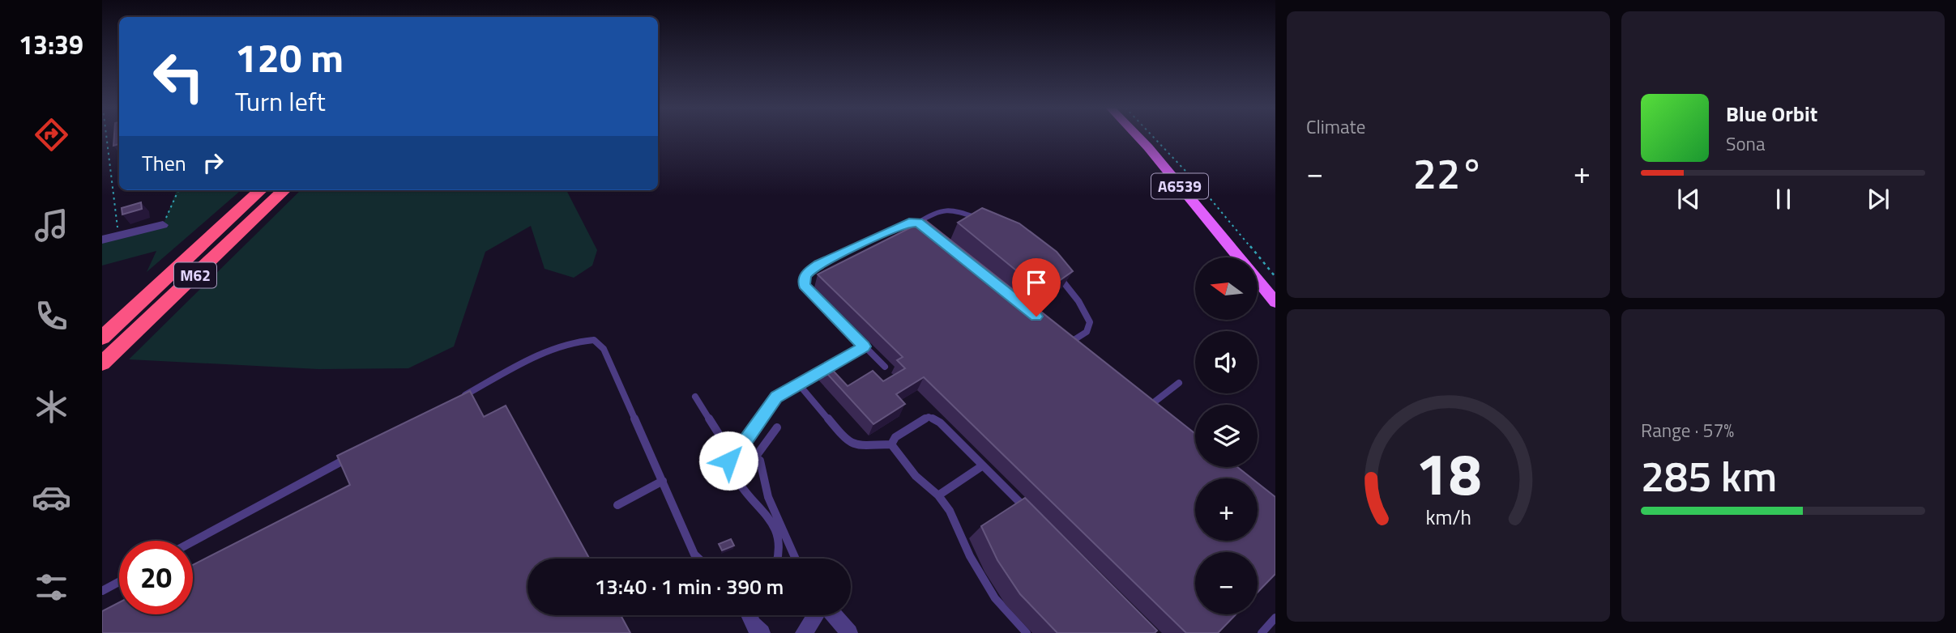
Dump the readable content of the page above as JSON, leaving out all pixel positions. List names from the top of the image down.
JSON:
{
  "streets": {
    "highway": ["M62"],
    "main road": ["A6539"]
  },
  "north": "left",
  "page": {
    "tabs": "13:39",
    "tile": [
      "Climate",
      ["Range · 57%", "285 km"]
    ],
    "turn": ["120 m", "Turn left"],
    "song": ["Blue Orbit", "Sona"],
    "then": "Then",
    "heat": ["−", "22°", "+"],
    "map_buttons": ["+", "−"],
    "limit": "20",
    "trip": "13:40 · 1 min · 390 m",
    "gauge": ["18", "km/h"]
  }
}
